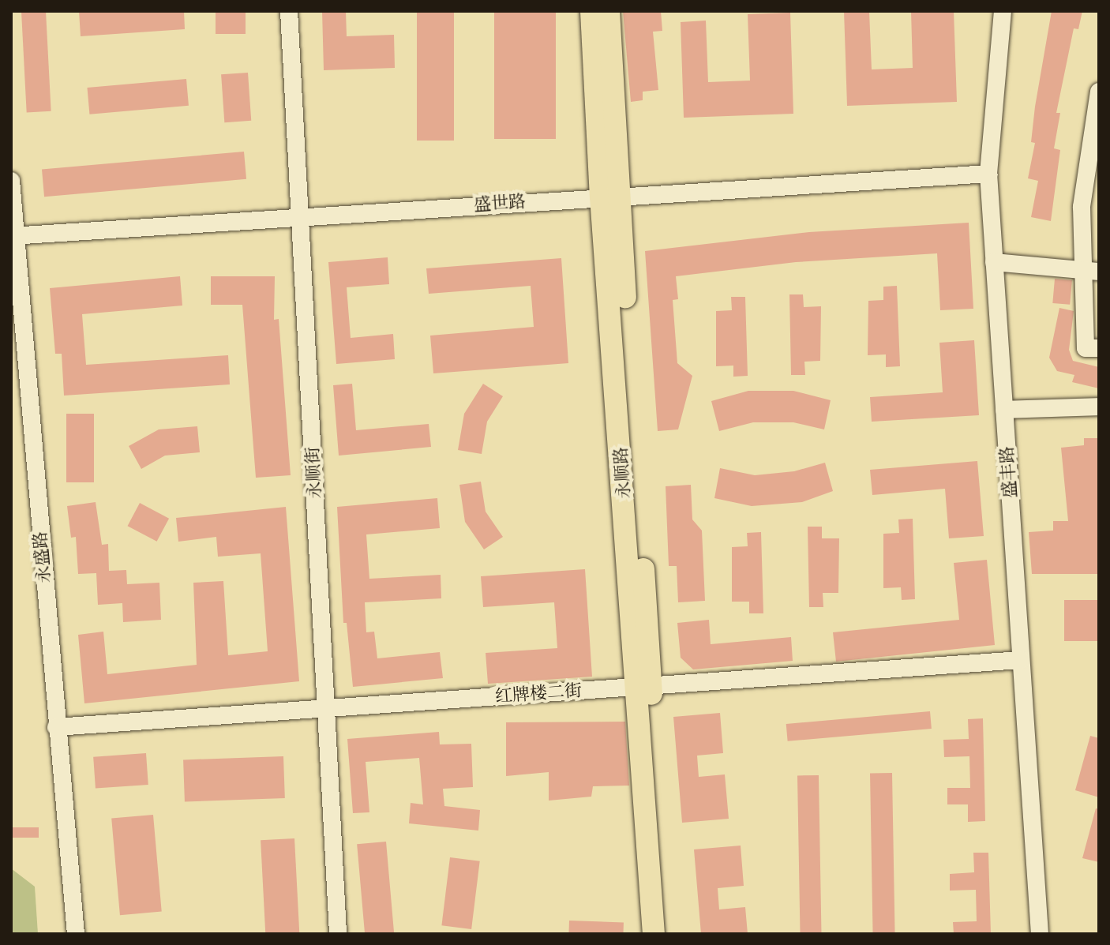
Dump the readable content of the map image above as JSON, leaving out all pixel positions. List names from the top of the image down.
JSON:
{
  "streets": {
    "main road": ["永顺路"],
    "street": [
      "盛世路",
      "盛丰路",
      "永顺街",
      "永盛路",
      "红牌楼二街"
    ]
  },
  "crossings": [
    ["盛世路", "盛丰路"],
    ["盛世路", "永顺街"],
    ["盛世路", "永顺路"],
    ["盛世路", "永盛路"],
    ["盛丰路", "红牌楼二街"],
    ["永顺街", "红牌楼二街"],
    ["永顺路", "红牌楼二街"],
    ["永盛路", "红牌楼二街"]
  ]
}
